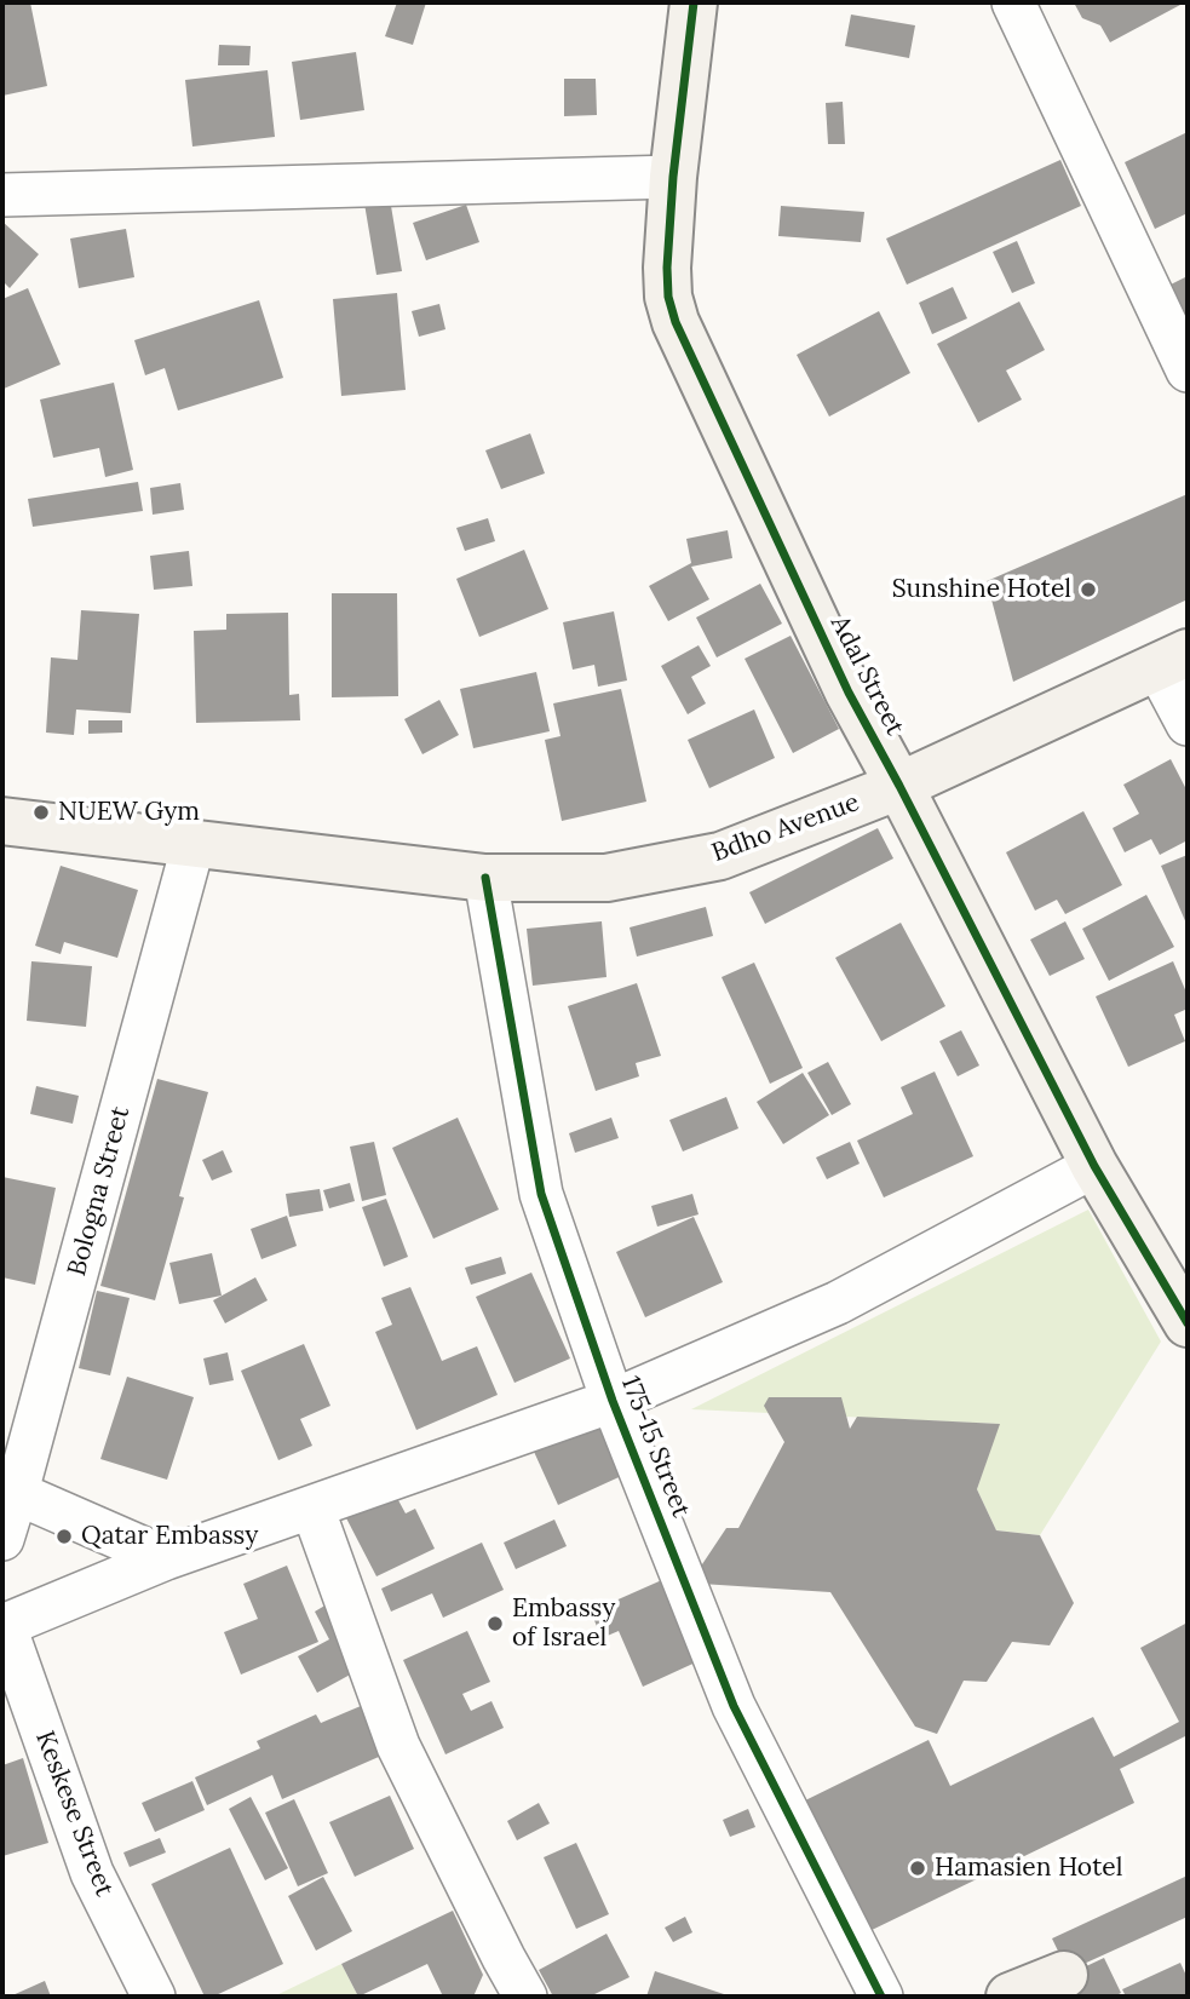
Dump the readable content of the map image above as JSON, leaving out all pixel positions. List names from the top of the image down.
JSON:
{
  "streets": {
    "street": [
      "Adal Street",
      "Bdho Avenue",
      "Bologna Street",
      "175-15 Street",
      "Keskese Street"
    ]
  },
  "crossings": [
    ["Adal Street", "Bdho Avenue"],
    ["Bdho Avenue", "Bologna Street"],
    ["Bdho Avenue", "175-15 Street"]
  ],
  "places": [
    "Sunshine Hotel",
    "NUEW Gym",
    "Qatar Embassy",
    "Embassy of Israel",
    "Hamasien Hotel"
  ]
}
